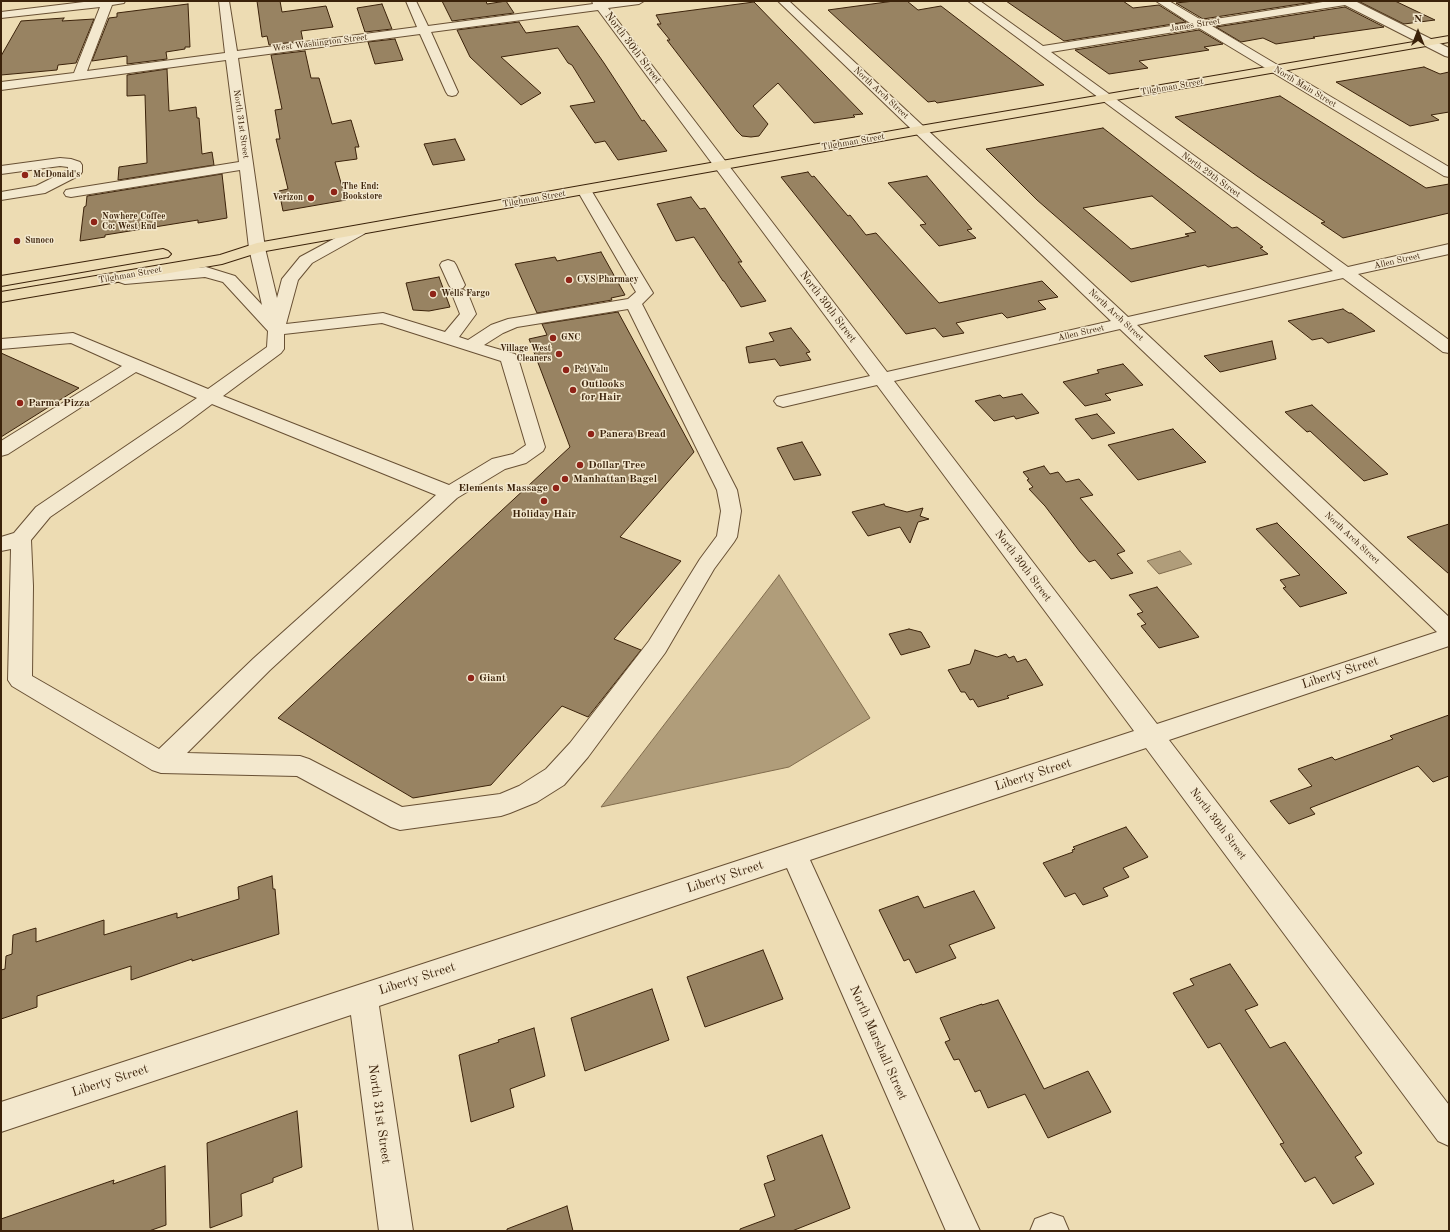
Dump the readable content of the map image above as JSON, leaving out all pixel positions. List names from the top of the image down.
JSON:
{
  "streets": {
    "main road": ["Tilghman Street"],
    "street": [
      "James Street",
      "West Washington Street",
      "North 30th Street",
      "North Main Street",
      "North Arch Street",
      "North 31st Street",
      "North 29th Street",
      "Allen Street",
      "Liberty Street",
      "North Marshall Street"
    ]
  },
  "crossings": [
    ["James Street", "North Main Street"],
    ["James Street", "North 29th Street"],
    ["West Washington Street", "North 30th Street"],
    ["West Washington Street", "North 31st Street"],
    ["North 30th Street", "Tilghman Street"],
    ["North 30th Street", "Allen Street"],
    ["North 30th Street", "Liberty Street"],
    ["Tilghman Street", "North Main Street"],
    ["Tilghman Street", "North Arch Street"],
    ["Tilghman Street", "North 31st Street"],
    ["Tilghman Street", "North 29th Street"],
    ["North Arch Street", "Allen Street"],
    ["North 31st Street", "Liberty Street"],
    ["North 29th Street", "Allen Street"],
    ["Liberty Street", "North Marshall Street"]
  ],
  "places": [
    "McDonald's",
    "The End: Bookstore",
    "Verizon",
    "Nowhere Coffee Co: West End",
    "Sunoco",
    "CVS Pharmacy",
    "Wells Fargo",
    "GNC",
    "Village West Cleaners",
    "Pet Valu",
    "Outlooks for Hair",
    "Parma Pizza",
    "Panera Bread",
    "Dollar Tree",
    "Manhattan Bagel",
    "Elements Massage",
    "Holiday Hair",
    "Giant"
  ],
  "north": "top"
}
